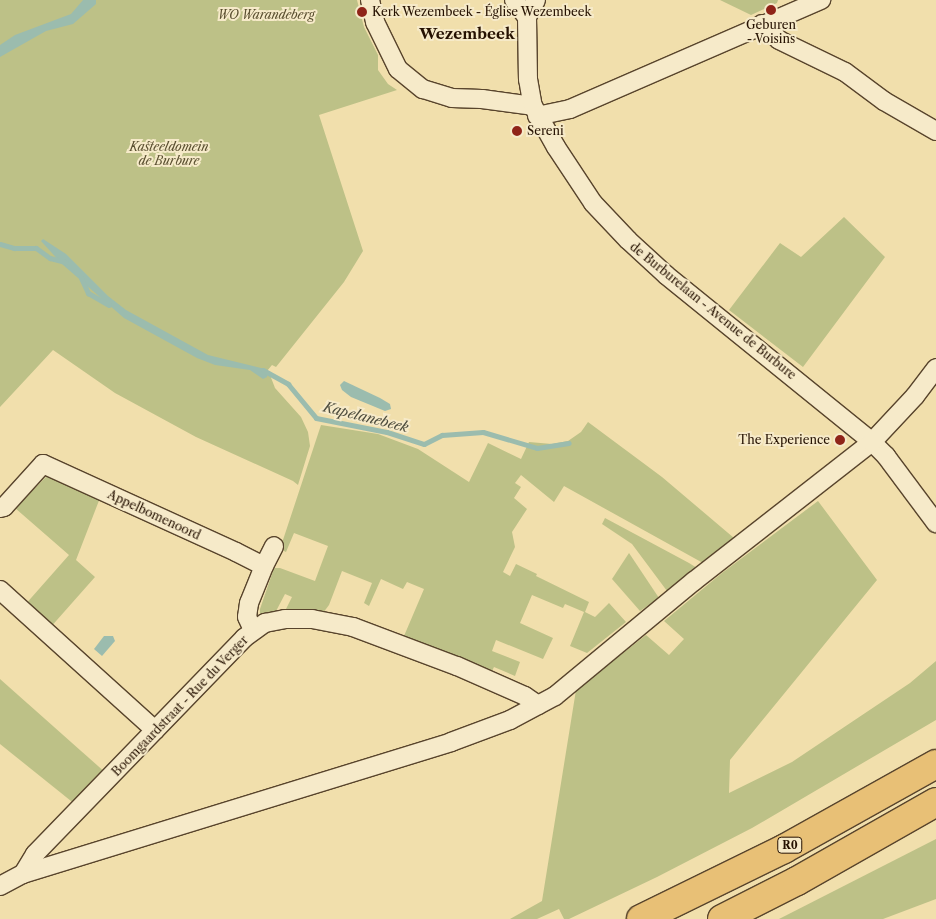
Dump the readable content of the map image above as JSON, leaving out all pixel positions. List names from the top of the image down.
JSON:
{
  "streets": {
    "highway": ["R0"],
    "street": ["de Burburelaan - Avenue de Burbure", "Appelbomenoord", "Boomgaardstraat - Rue du Verger"]
  },
  "districts": ["Wezembeek"],
  "water": ["Kapelanebeek"],
  "parks": ["WO Warandeberg", "Kasteeldomein de Burbure"],
  "places": [
    "Geburen - Voisins",
    "Kerk Wezembeek - Église Wezembeek",
    "Sereni",
    "The Experience"
  ]
}
